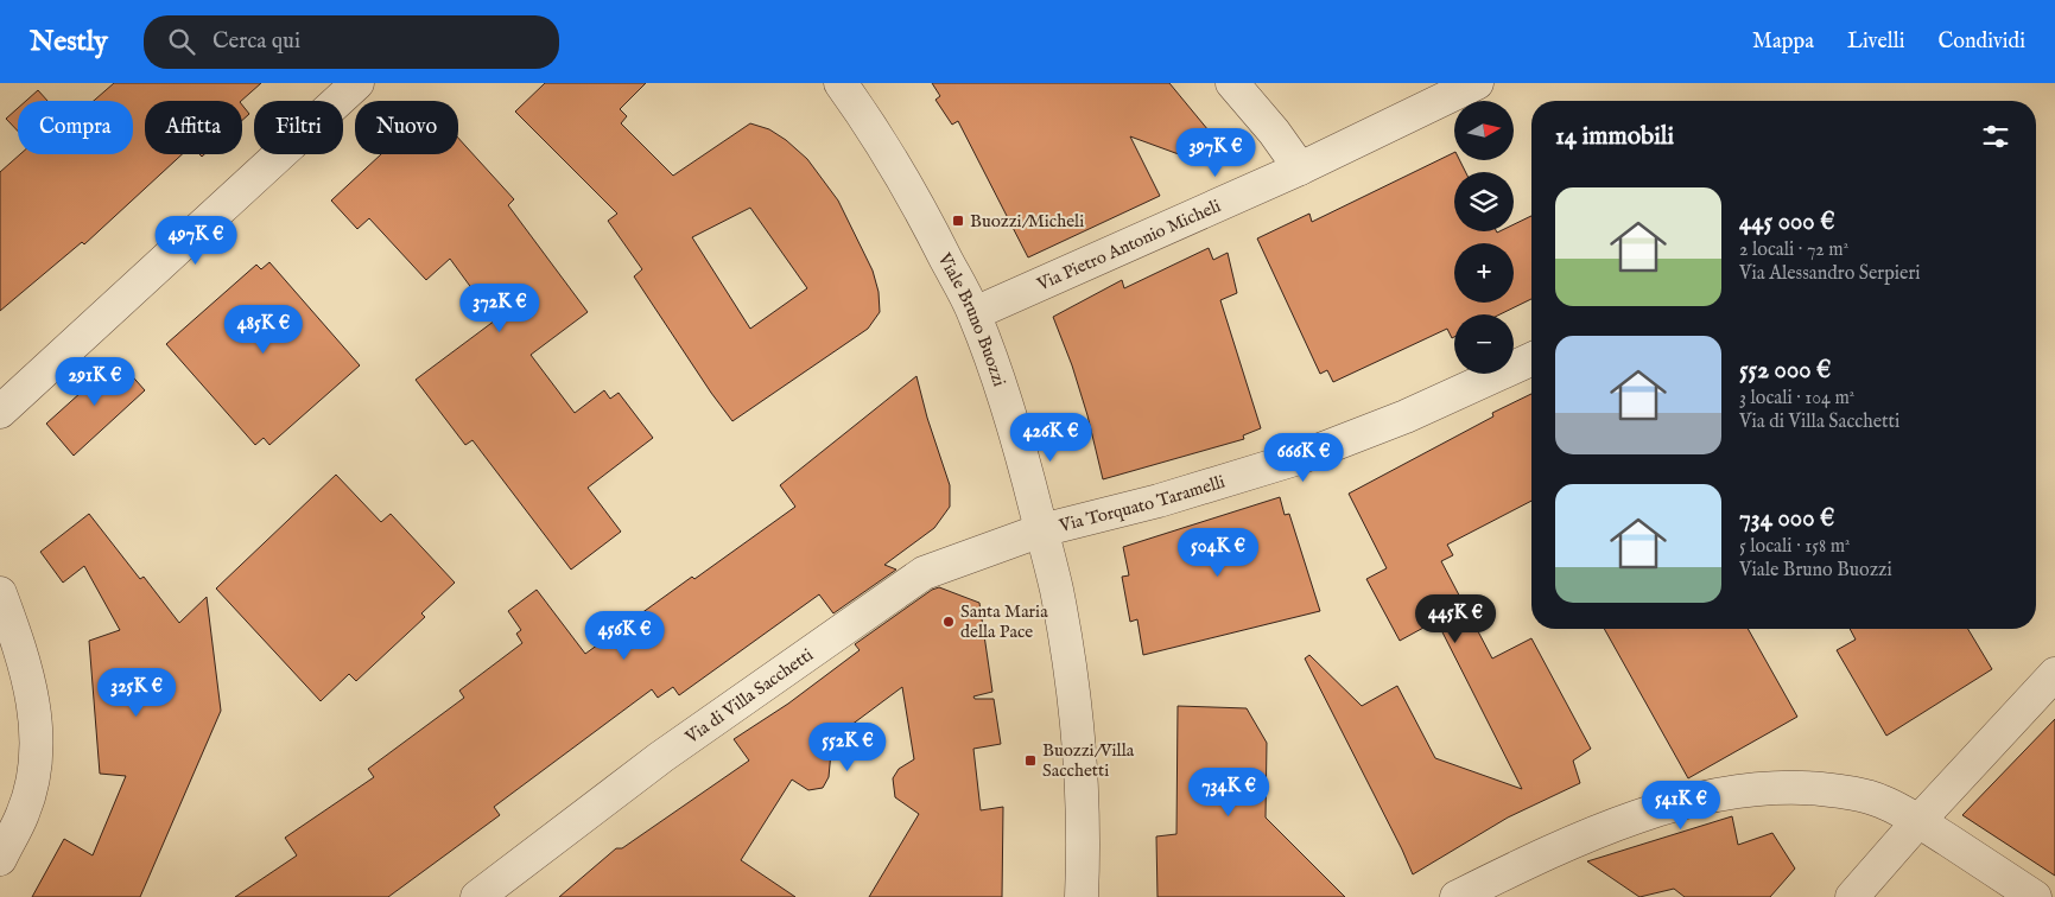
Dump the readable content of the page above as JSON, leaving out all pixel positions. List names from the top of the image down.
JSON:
{
  "streets": {
    "street": [
      "Via Pietro Antonio Micheli",
      "Viale Bruno Buozzi",
      "Via Torquato Taramelli",
      "Via di Villa Sacchetti"
    ]
  },
  "crossings": [
    ["Via Pietro Antonio Micheli", "Viale Bruno Buozzi"],
    ["Viale Bruno Buozzi", "Via Torquato Taramelli"],
    ["Viale Bruno Buozzi", "Via di Villa Sacchetti"],
    ["Via Torquato Taramelli", "Via di Villa Sacchetti"]
  ],
  "places": {
    "transit": ["Buozzi/Micheli", "Buozzi/Villa Sacchetti"],
    "other": ["Santa Maria della Pace"]
  },
  "north": "right",
  "page": {
    "header": "Nestly",
    "search": "Cerca qui",
    "nav": ["Mappa", "Livelli", "Condividi"],
    "map_buttons": ["+", "−"],
    "chip": [
      "Compra",
      "Affitta",
      "Filtri",
      "Nuovo"
    ],
    "heading": "14 immobili",
    "price": [
      "397K €",
      "497K €",
      "372K €",
      "485K €",
      "291K €",
      "426K €",
      "666K €",
      "504K €",
      "445K €",
      "456K €",
      "325K €",
      "552K €",
      "734K €",
      "541K €"
    ],
    "list": [
      {
        "name": "445 000 €",
        "note": "2 locali · 72 m² · Via Alessandro Serpieri"
      },
      {
        "name": "552 000 €",
        "note": "3 locali · 104 m² · Via di Villa Sacchetti"
      },
      {
        "name": "734 000 €",
        "note": "5 locali · 158 m² · Viale Bruno Buozzi"
      }
    ]
  }
}
